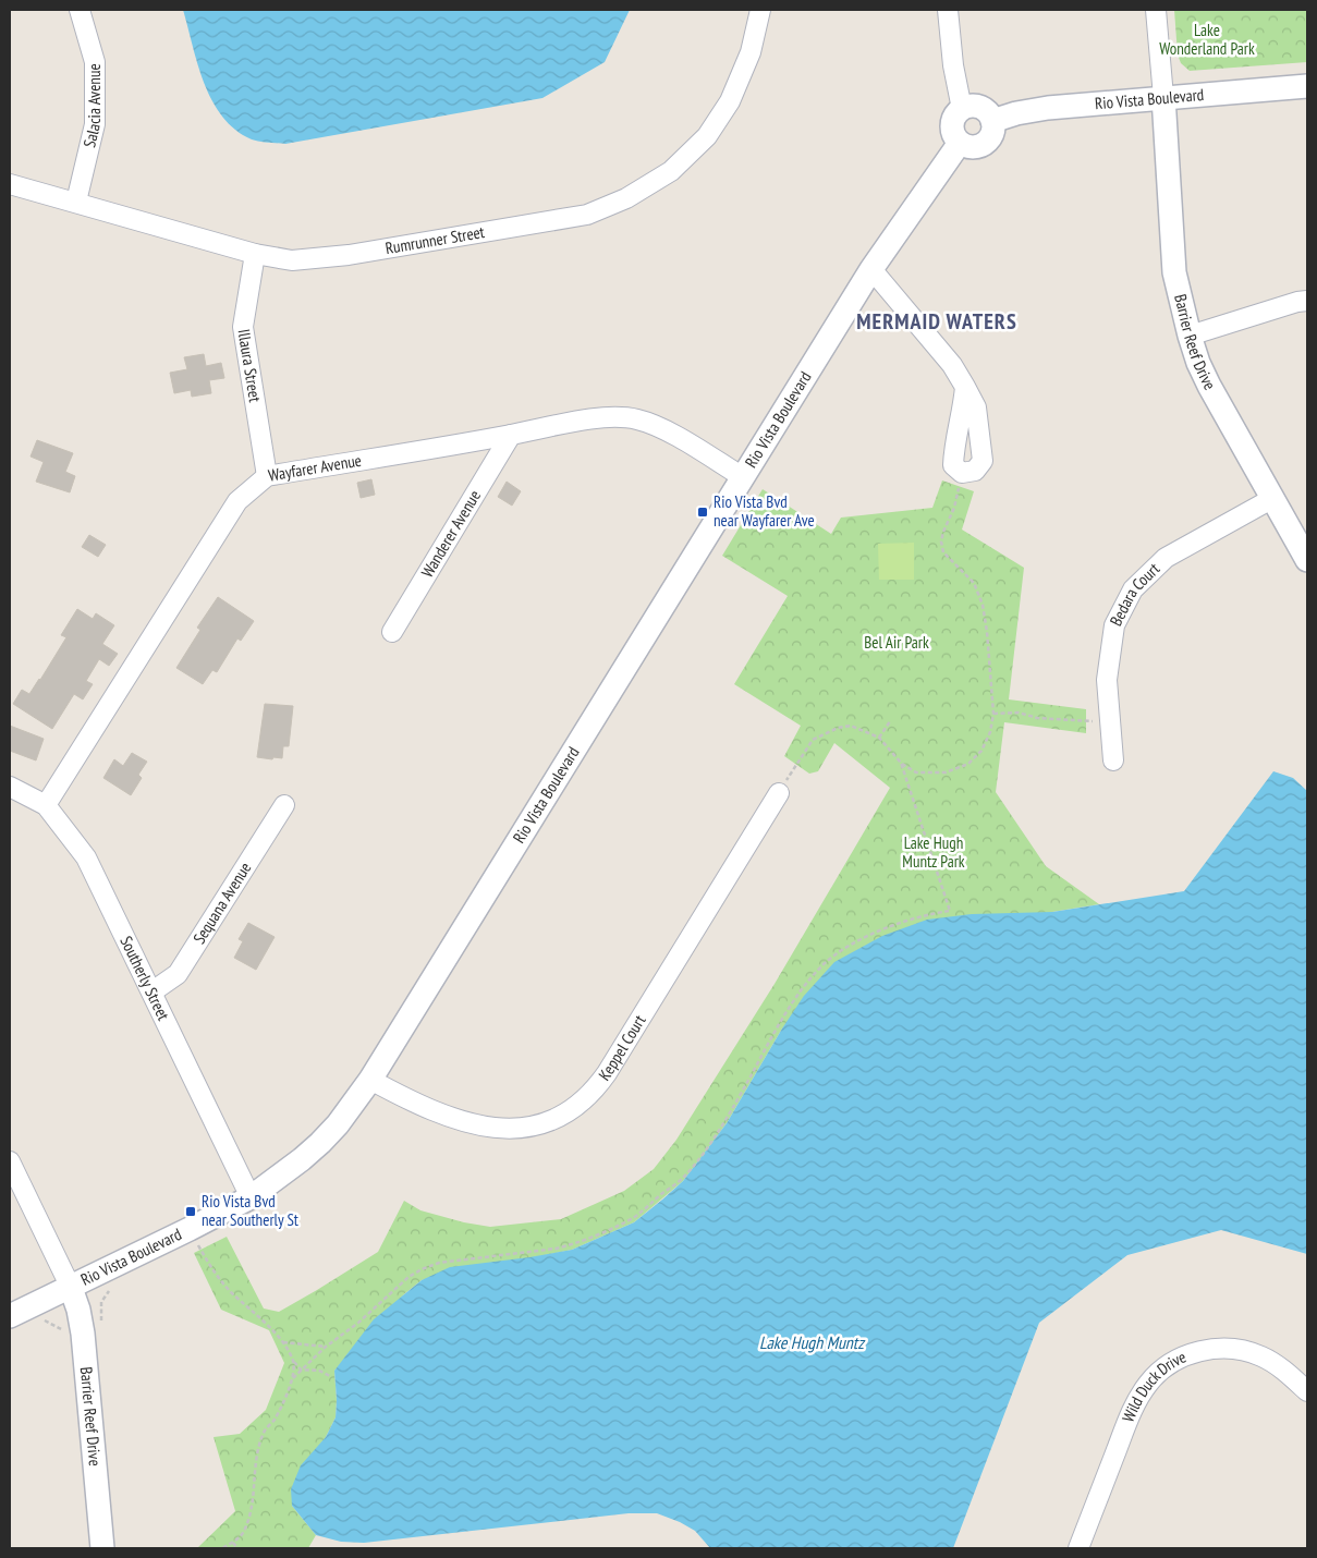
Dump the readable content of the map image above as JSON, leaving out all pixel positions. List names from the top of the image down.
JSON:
{
  "streets": {
    "street": [
      "Rio Vista Boulevard",
      "Salacia Avenue",
      "Rumrunner Street",
      "Barrier Reef Drive",
      "Illaura Street",
      "Wayfarer Avenue",
      "Wanderer Avenue",
      "Bedara Court",
      "Sequana Avenue",
      "Southerly Street",
      "Keppel Court",
      "Wild Duck Drive"
    ]
  },
  "crossings": [
    ["Rio Vista Boulevard", "Barrier Reef Drive"],
    ["Rio Vista Boulevard", "Wayfarer Avenue"],
    ["Rio Vista Boulevard", "Southerly Street"],
    ["Rio Vista Boulevard", "Keppel Court"],
    ["Salacia Avenue", "Rumrunner Street"],
    ["Rumrunner Street", "Illaura Street"],
    ["Barrier Reef Drive", "Bedara Court"],
    ["Illaura Street", "Wayfarer Avenue"],
    ["Wayfarer Avenue", "Wanderer Avenue"],
    ["Wayfarer Avenue", "Southerly Street"],
    ["Sequana Avenue", "Southerly Street"]
  ],
  "districts": ["MERMAID WATERS"],
  "water": ["Lake Hugh Muntz"],
  "parks": ["Lake Wonderland Park", "Bel Air Park", "Lake Hugh Muntz Park"],
  "places": {
    "transit": ["Rio Vista Bvd near Wayfarer Ave", "Rio Vista Bvd near Southerly St"]
  }
}
